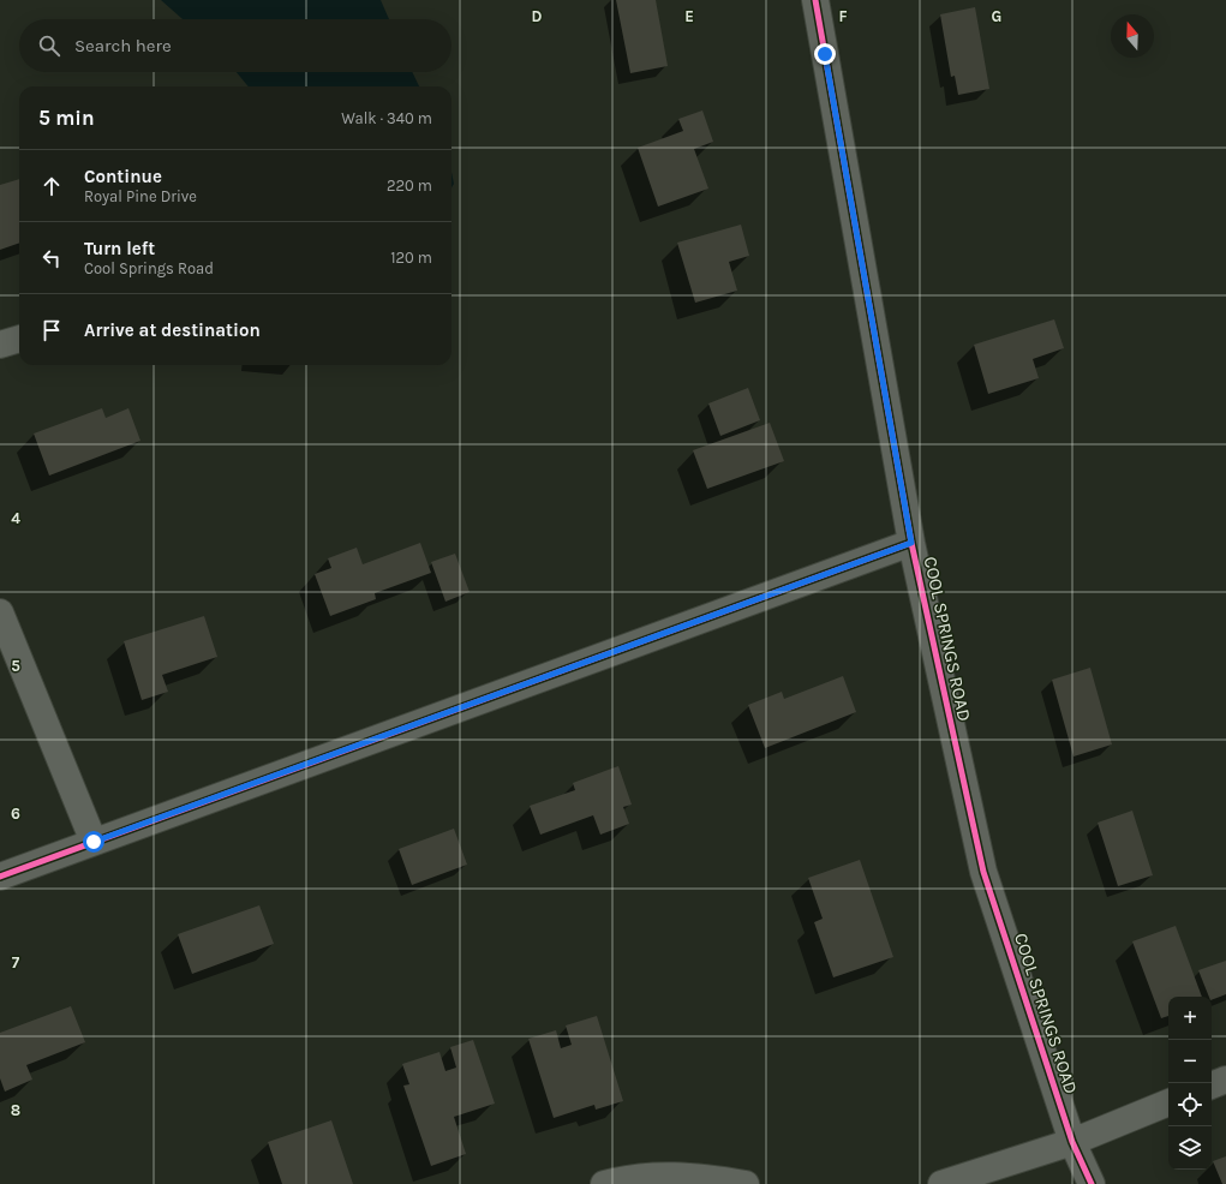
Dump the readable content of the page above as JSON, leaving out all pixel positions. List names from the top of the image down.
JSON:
{
  "streets": {
    "street": ["COOL SPRINGS ROAD"]
  },
  "north": "top",
  "page": {
    "search": "Search here",
    "heading": ["5 min", "Walk · 340 m"],
    "list": [
      ["Continue", "Royal Pine Drive", "220 m"],
      ["Turn left", "Cool Springs Road", "120 m"],
      "Arrive at destination"
    ],
    "map_buttons": ["+", "−"]
  },
  "grid": {
    "columns": [
      "D",
      "E",
      "F",
      "G"
    ],
    "rows": [
      "4",
      "5",
      "6",
      "7",
      "8"
    ]
  }
}
